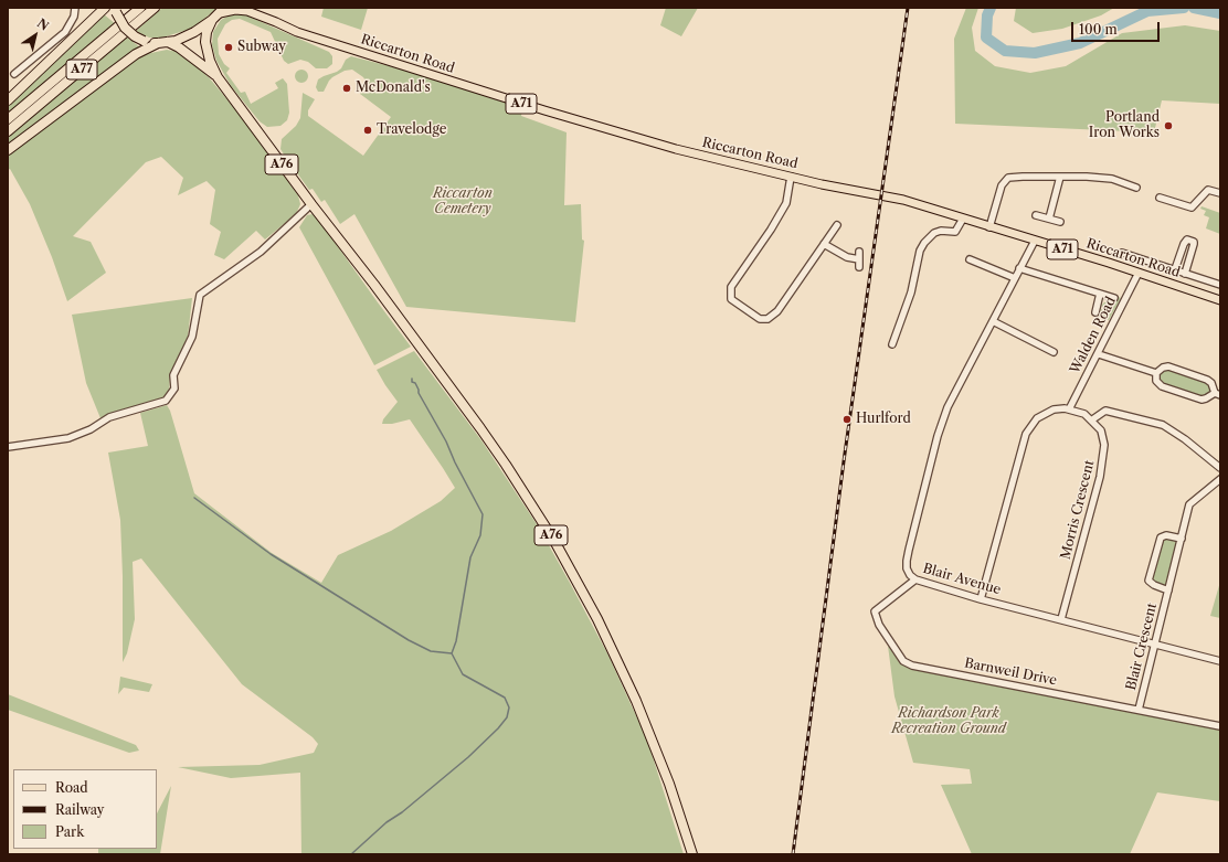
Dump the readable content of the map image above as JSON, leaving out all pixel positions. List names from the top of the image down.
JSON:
{
  "streets": {
    "highway": ["A77", "A76"],
    "main road": ["Riccarton Road", "A71"],
    "street": [
      "Walden Road",
      "Morris Crescent",
      "Blair Avenue",
      "Blair Crescent",
      "Barnweil Drive"
    ]
  },
  "crossings": [
    ["Riccarton Road", "Walden Road"],
    ["Riccarton Road", "Blair Avenue"],
    ["Walden Road", "Morris Crescent"],
    ["Morris Crescent", "Blair Avenue"],
    ["Blair Avenue", "Blair Crescent"],
    ["Blair Avenue", "Barnweil Drive"],
    ["Blair Crescent", "Barnweil Drive"]
  ],
  "parks": ["Riccarton Cemetery", "Richardson Park Recreation Ground"],
  "places": [
    "Subway",
    "McDonald's",
    "Portland Iron Works",
    "Travelodge",
    "Hurlford"
  ],
  "legend": ["Road", "Railway", "Park"],
  "scale_bar": "100 m",
  "north": "top right"
}
